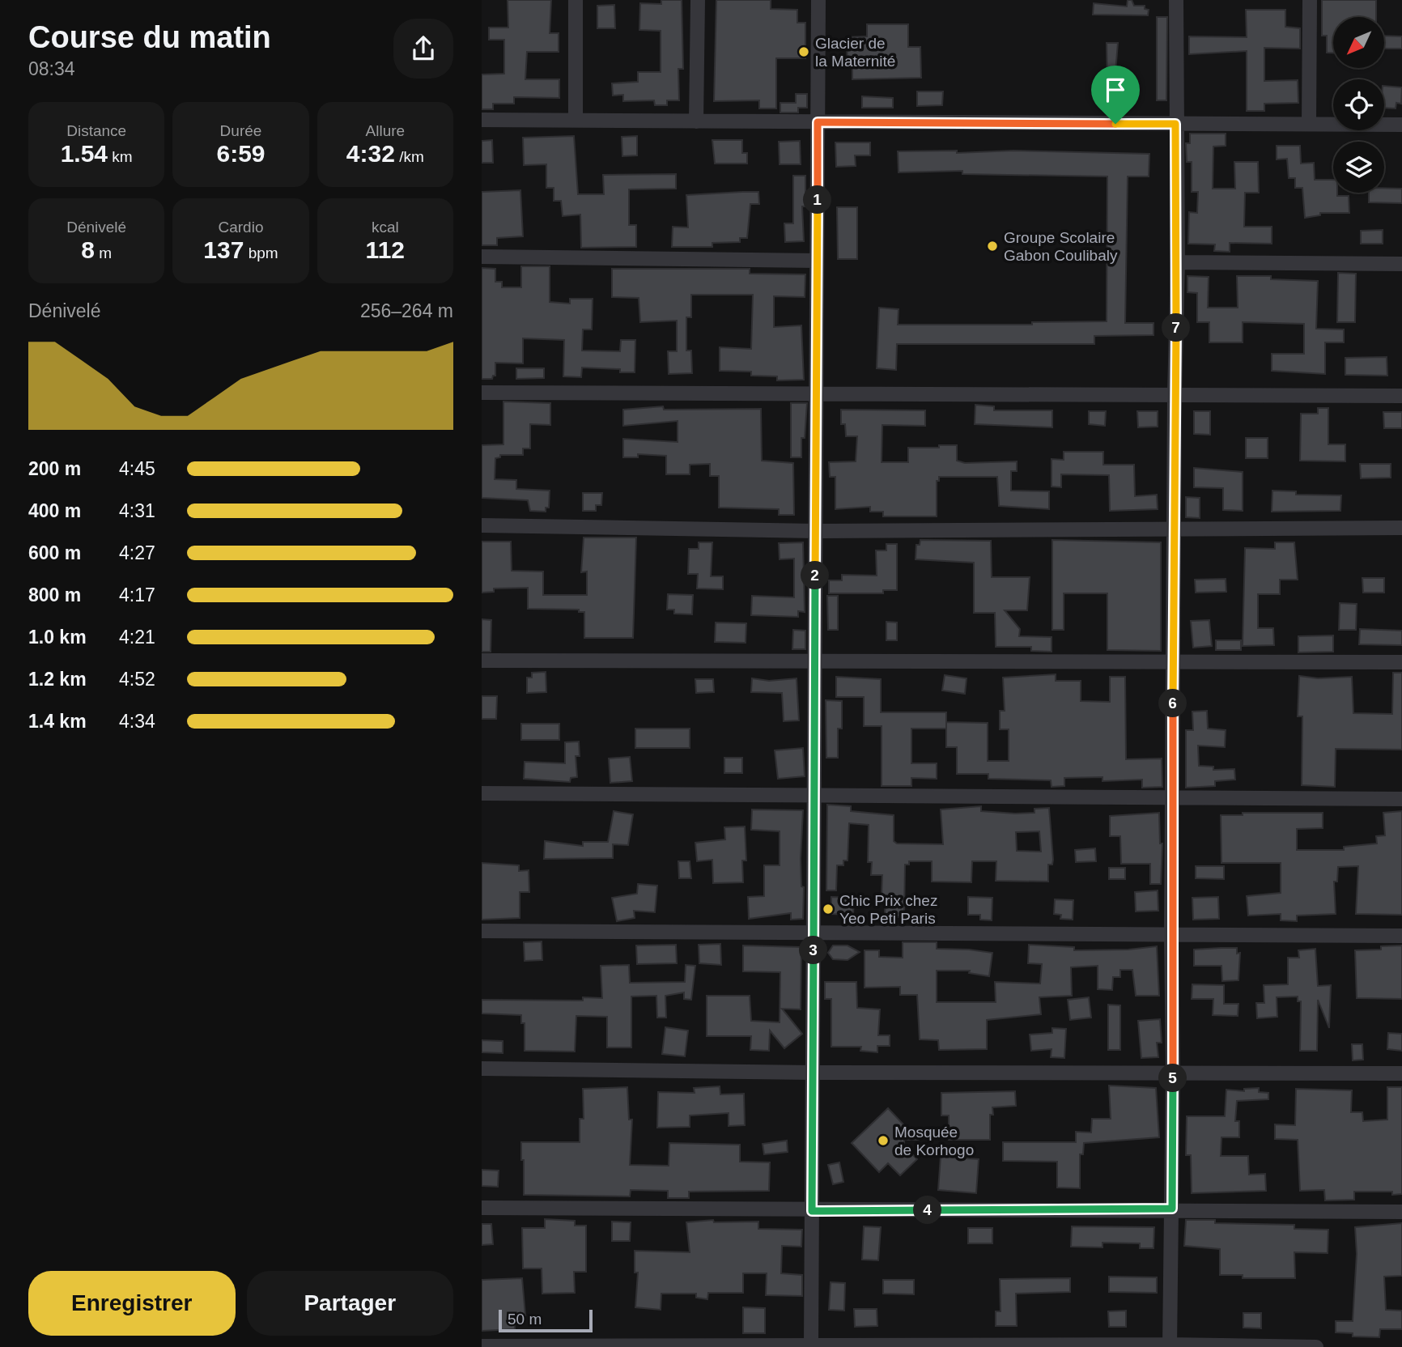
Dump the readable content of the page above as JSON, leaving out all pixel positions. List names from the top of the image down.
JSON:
{
  "places": [
    "Glacier de la Maternité",
    "Groupe Scolaire Gabon Coulibaly",
    "Chic Prix chez Yeo Peti Paris",
    "Mosquée de Korhogo"
  ],
  "scale_bar": "50 m",
  "north": "bottom left",
  "page": {
    "heading": ["Course du matin", "08:34"],
    "stats": [
      ["Distance", "1.54 km"],
      ["Durée", "6:59"],
      ["Allure", "4:32 /km"],
      ["Dénivelé", "8 m"],
      ["Cardio", "137 bpm"],
      ["kcal", "112"]
    ],
    "pins": [
      "1",
      "7",
      "2",
      "6",
      "3",
      "5",
      "4"
    ],
    "chart": ["Dénivelé", "256–264 m"],
    "list": [
      {
        "name": "200 m",
        "note": "4:45"
      },
      {
        "name": "400 m",
        "note": "4:31"
      },
      {
        "name": "600 m",
        "note": "4:27"
      },
      {
        "name": "800 m",
        "note": "4:17"
      },
      {
        "name": "1.0 km",
        "note": "4:21"
      },
      {
        "name": "1.2 km",
        "note": "4:52"
      },
      {
        "name": "1.4 km",
        "note": "4:34"
      }
    ],
    "buttons": ["Enregistrer", "Partager"],
    "scale": "50 m"
  }
}
